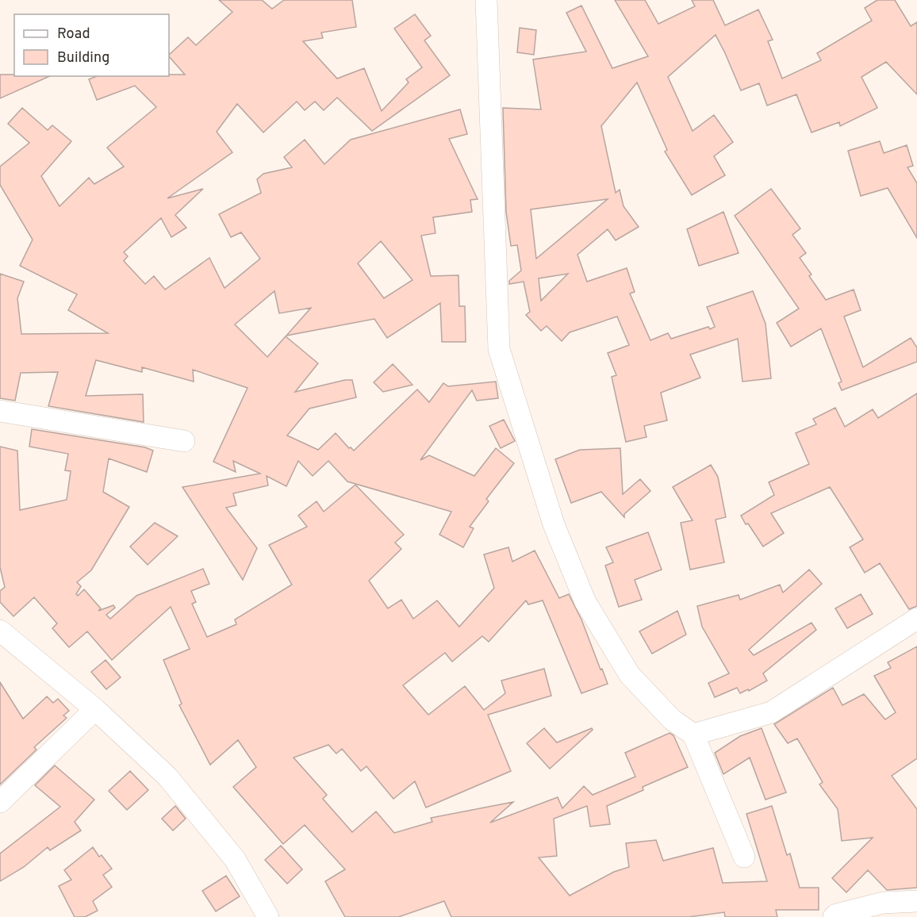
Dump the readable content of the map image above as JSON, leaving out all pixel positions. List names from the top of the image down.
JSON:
{
  "legend": ["Road", "Building"]
}
